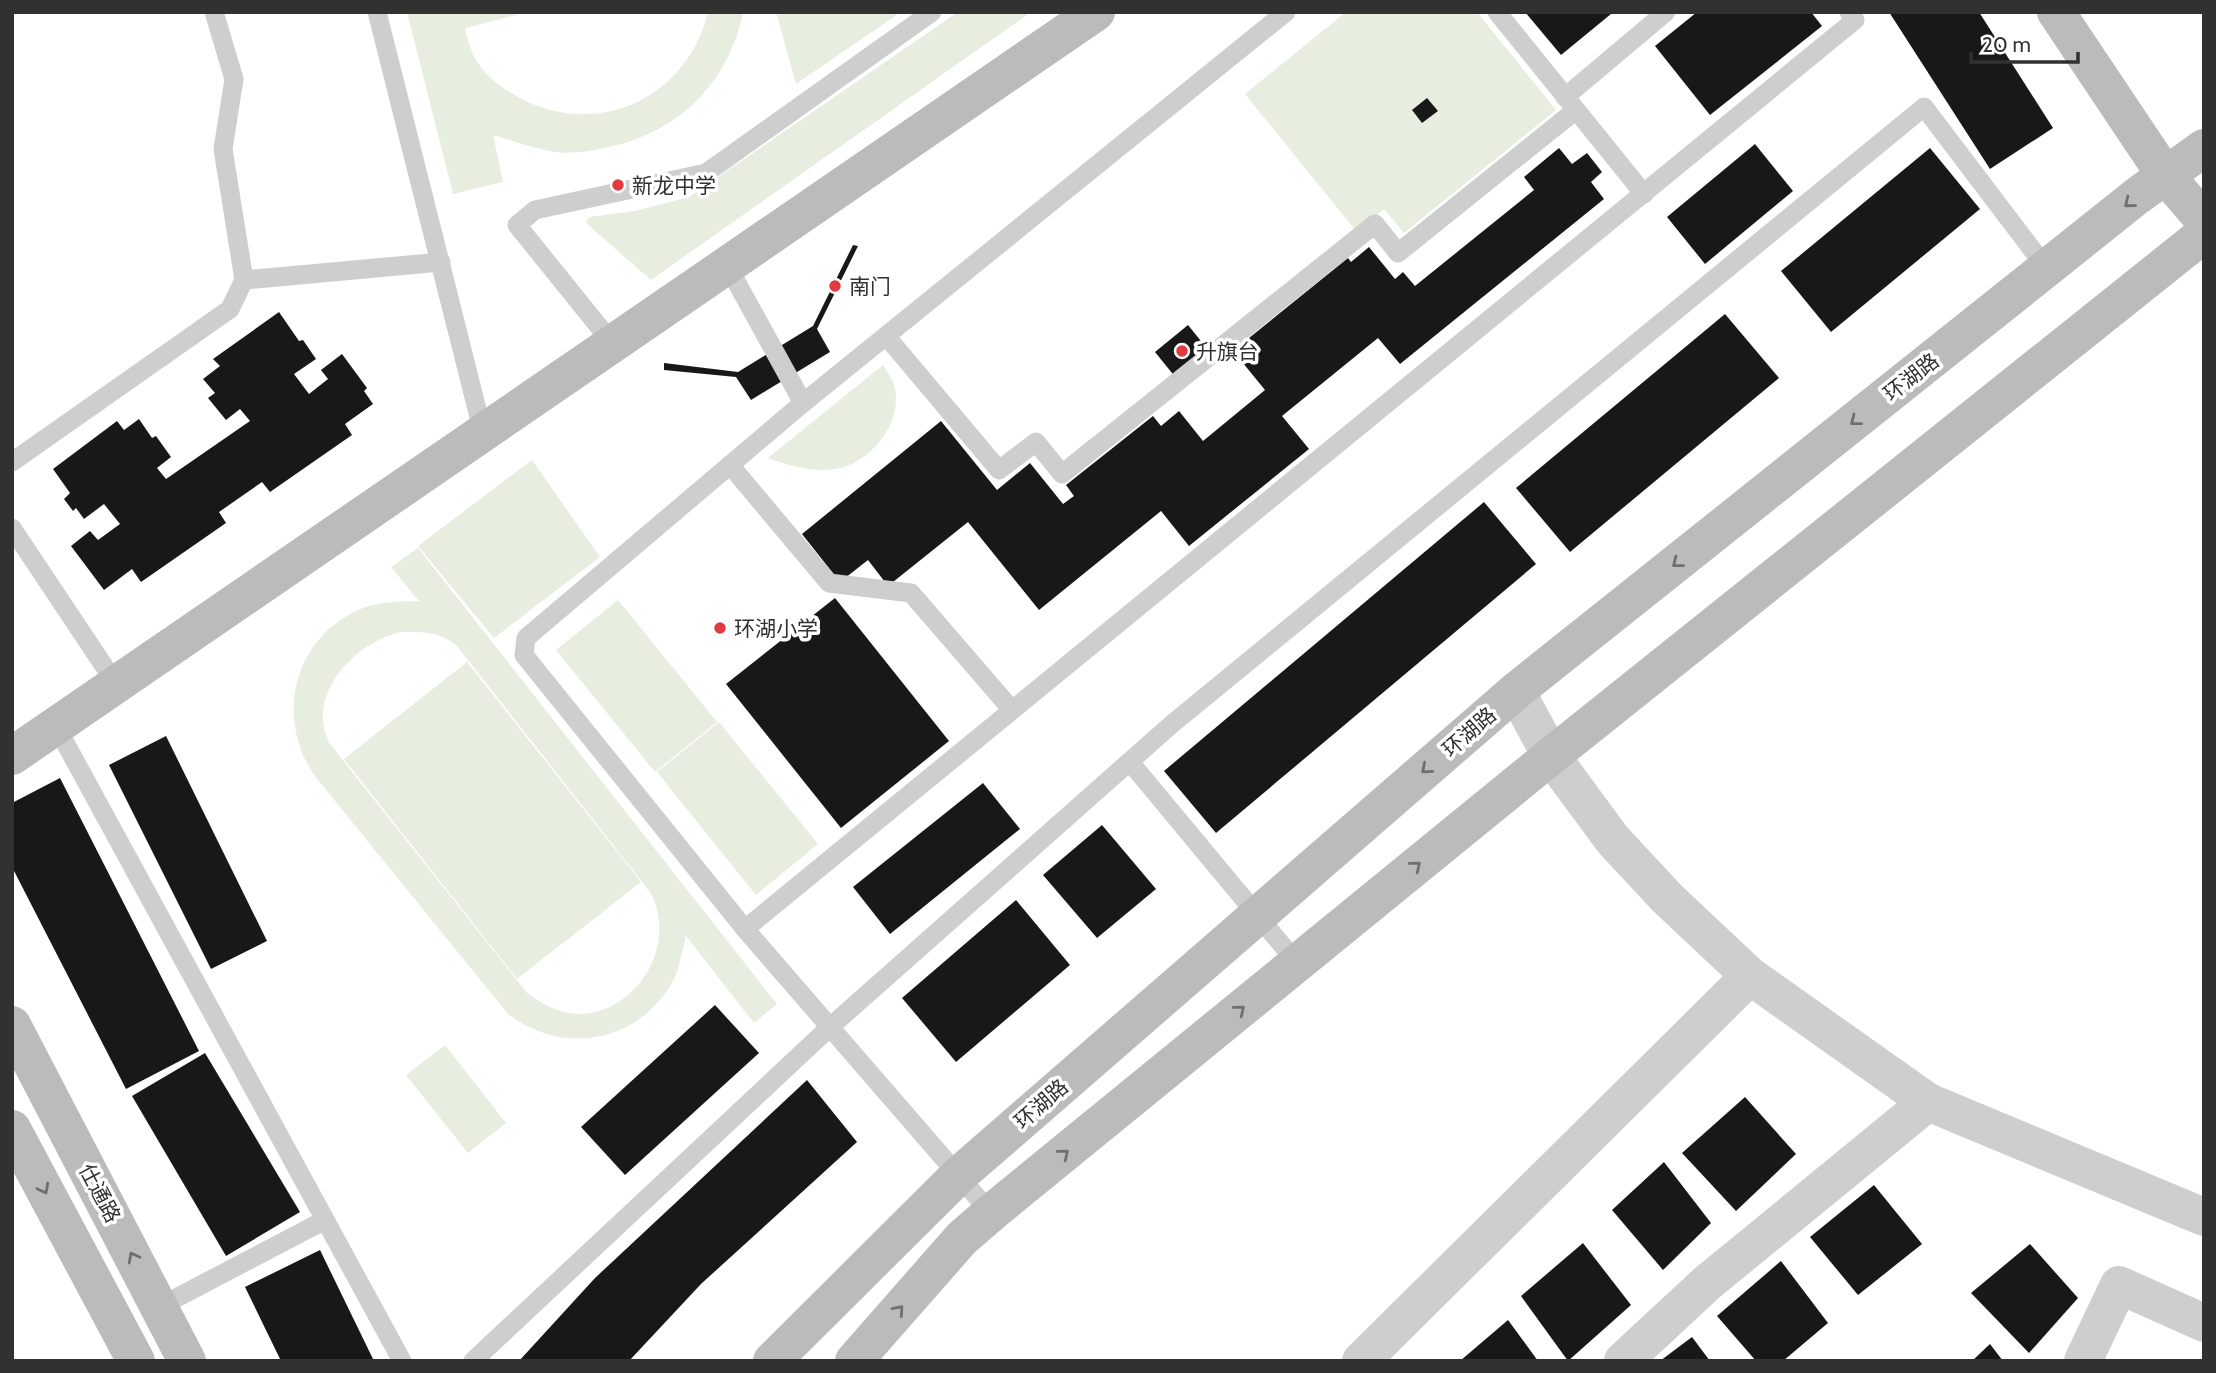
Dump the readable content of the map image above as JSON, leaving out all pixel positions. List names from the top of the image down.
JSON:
{
  "streets": {
    "main road": ["环湖路", "仕通路"]
  },
  "places": [
    "新龙中学",
    "南门",
    "升旗台",
    "环湖小学"
  ],
  "scale_bar": "20 m"
}
